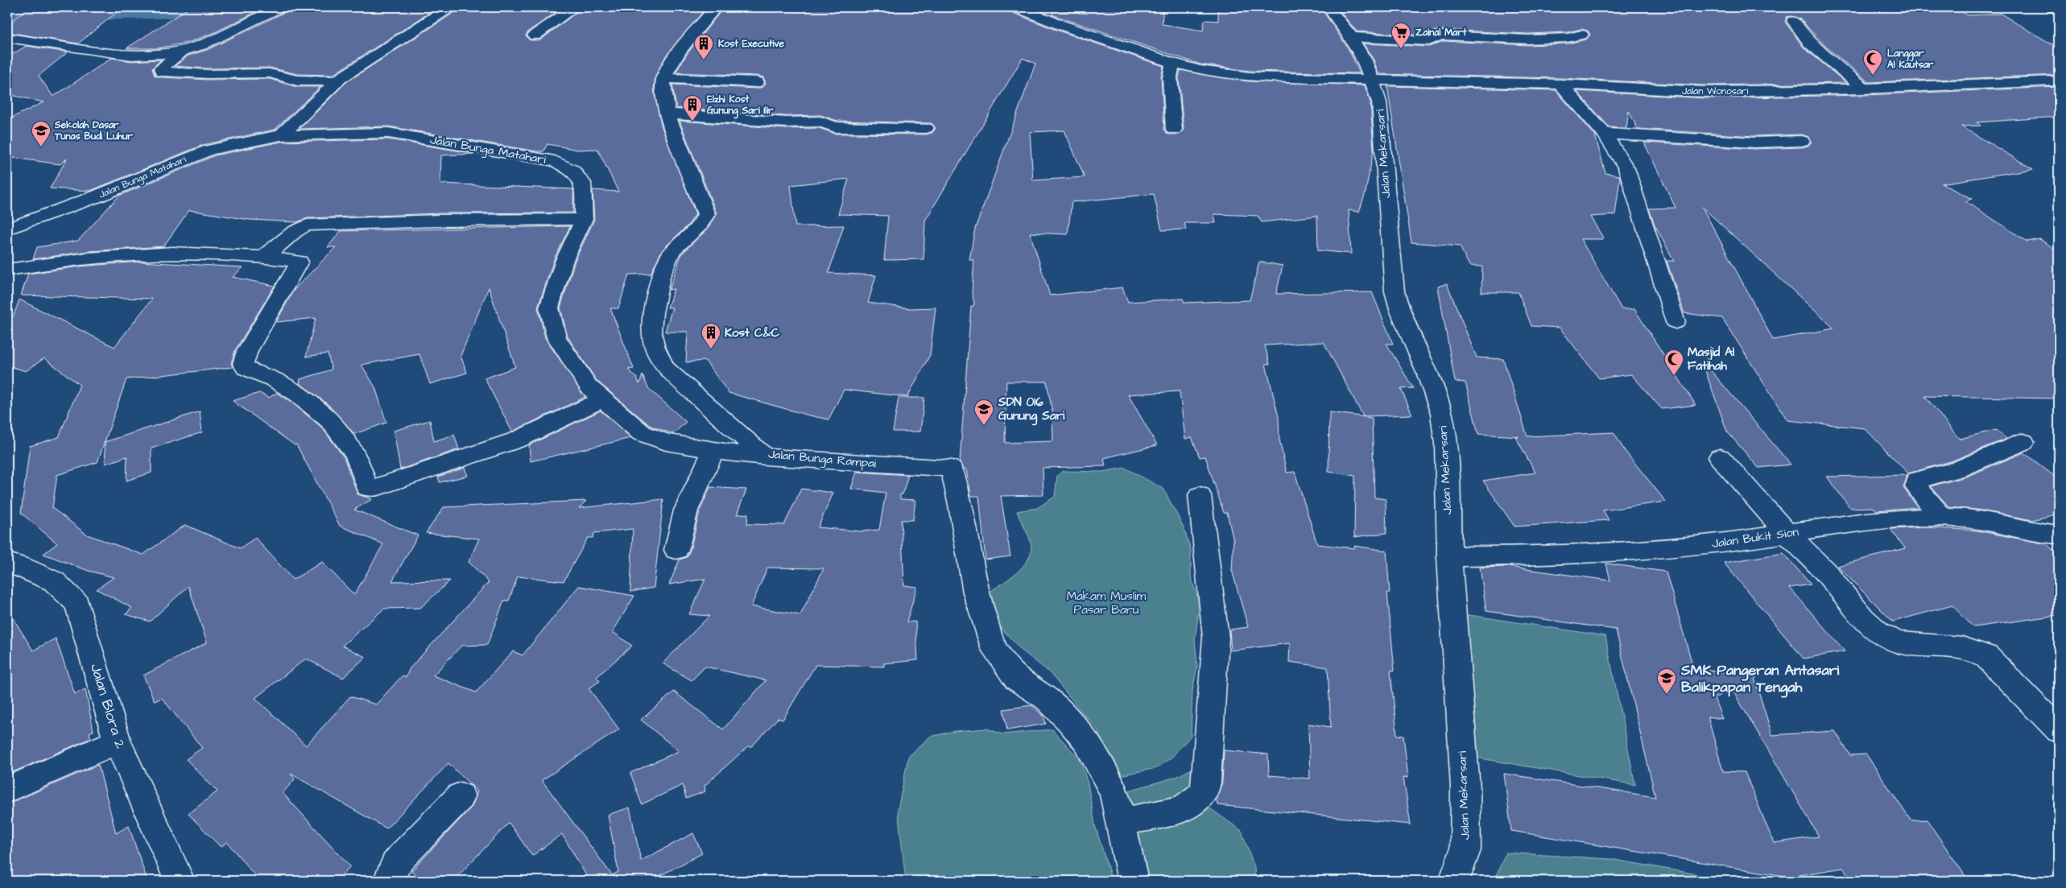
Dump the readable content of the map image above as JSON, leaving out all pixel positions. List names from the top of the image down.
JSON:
{
  "streets": {
    "street": [
      "Jalan Wonosari",
      "Jalan Bunga Matahari",
      "Jalan Mekarsari",
      "Jalan Bunga Rampai",
      "Jalan Bukit Sion",
      "Jalan Blora 2"
    ]
  },
  "crossings": [
    ["Jalan Wonosari", "Jalan Mekarsari"],
    ["Jalan Bunga Matahari", "Jalan Bunga Rampai"],
    ["Jalan Mekarsari", "Jalan Bukit Sion"]
  ],
  "parks": ["Makam Muslim Pasar Baru"],
  "places": {
    "supermarket": ["Zainal Mart"],
    "building": ["Kost Executive", "Elzhi Kost Gunung Sari Ilir", "Kost C&C"],
    "mosque": ["Langgar Al Kautsar", "Masjid Al Fatihah"],
    "school or university": ["Sekolah Dasar Tunas Budi Luhur", "SDN 016 Gunung Sari", "SMK Pangeran Antasari Balikpapan Tengah"]
  }
}
